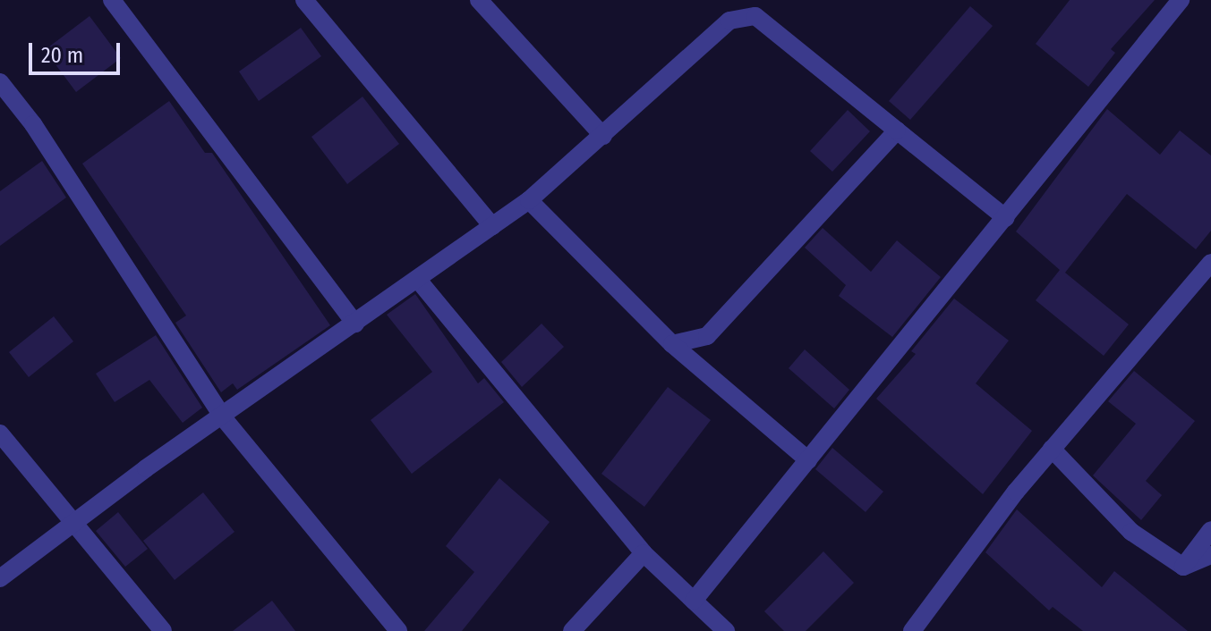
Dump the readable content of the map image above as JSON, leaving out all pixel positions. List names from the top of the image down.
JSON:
{
  "scale_bar": "20 m"
}
